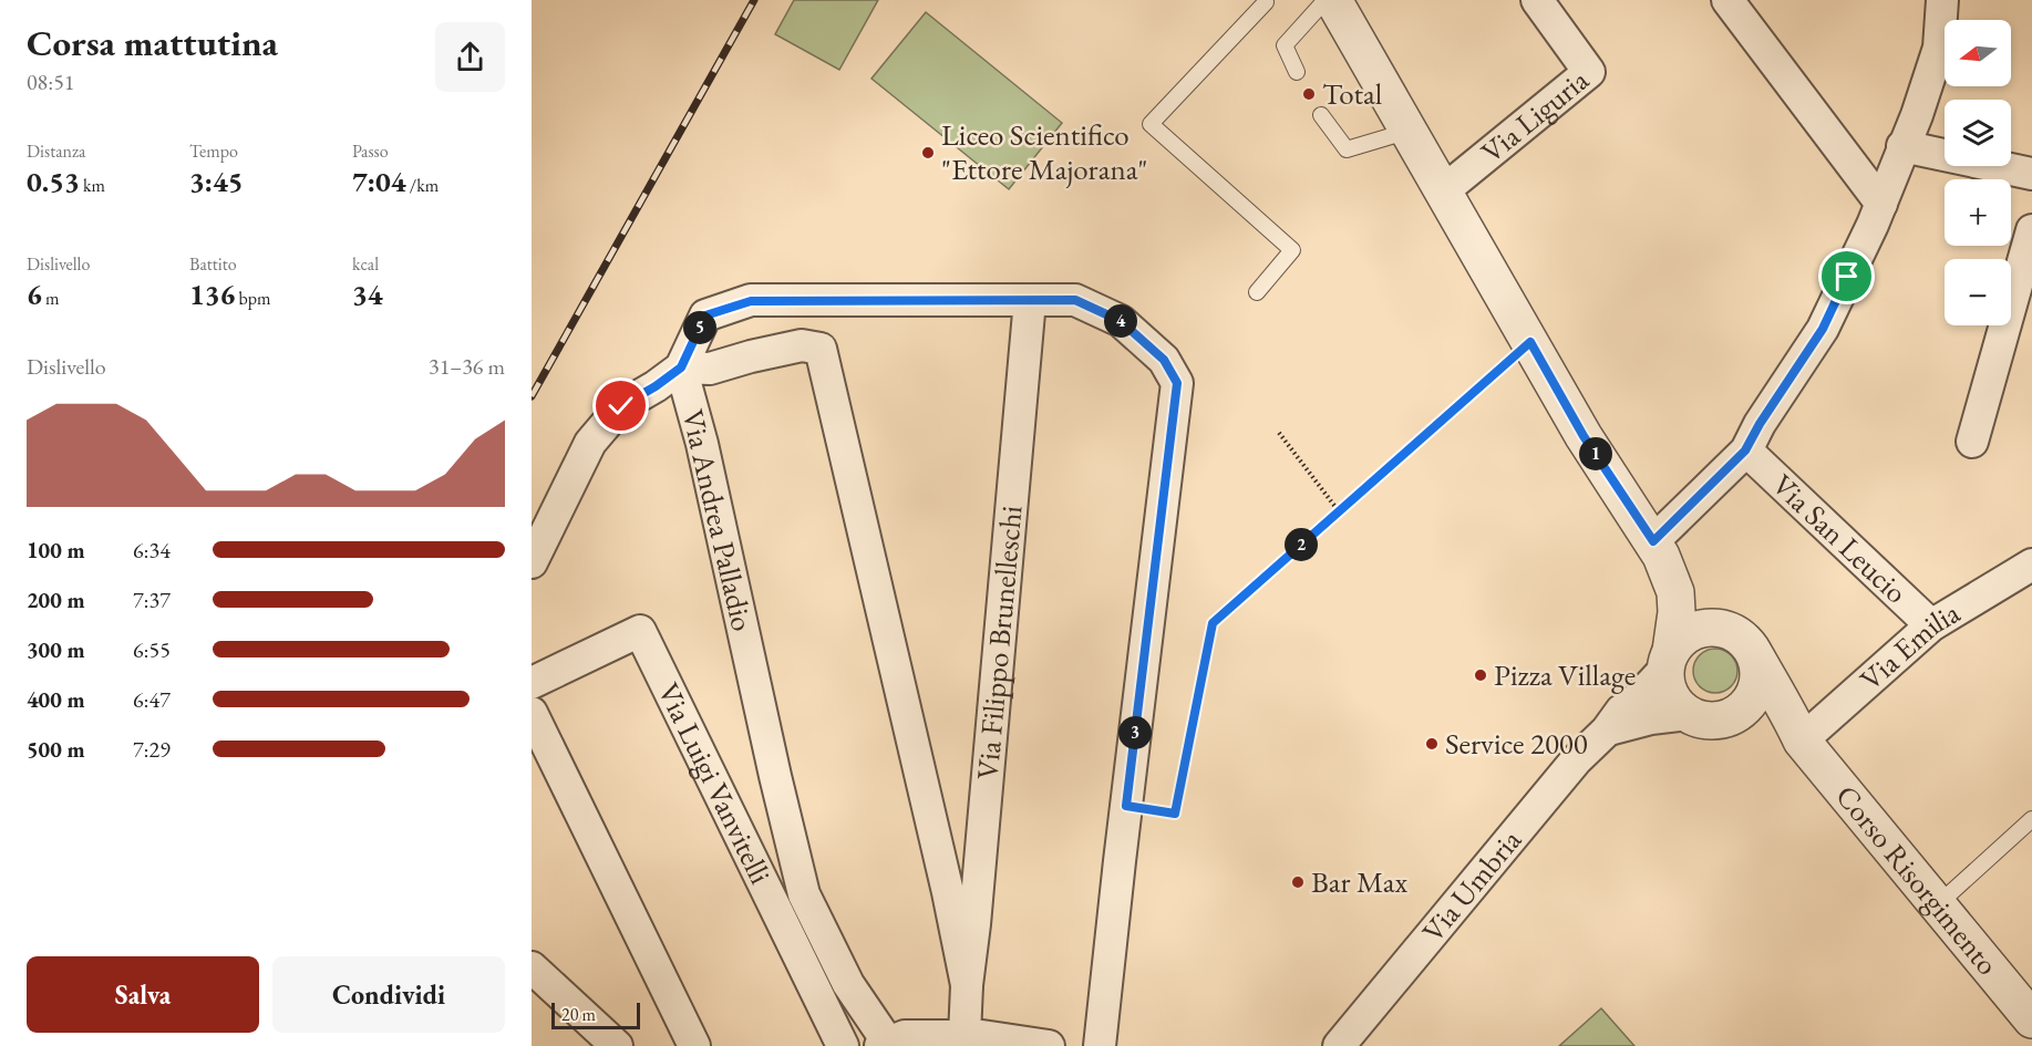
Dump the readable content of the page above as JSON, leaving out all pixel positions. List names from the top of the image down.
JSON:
{
  "streets": {
    "street": [
      "Via Liguria",
      "Via Andrea Palladio",
      "Via San Leucio",
      "Via Filippo Brunelleschi",
      "Via Emilia",
      "Via Luigi Vanvitelli",
      "Corso Risorgimento",
      "Via Umbria"
    ]
  },
  "crossings": [
    ["Via Andrea Palladio", "Via Filippo Brunelleschi"],
    ["Via San Leucio", "Via Emilia"],
    ["Via Emilia", "Corso Risorgimento"],
    ["Corso Risorgimento", "Via Umbria"]
  ],
  "places": [
    "Total",
    "Liceo Scientifico \"Ettore Majorana\"",
    "Pizza Village",
    "Service 2000",
    "Bar Max"
  ],
  "scale_bar": "20 m",
  "north": "left",
  "page": {
    "heading": ["Corsa mattutina", "08:51"],
    "map_buttons": ["+", "−"],
    "stats": [
      ["Distanza", "0.53 km"],
      ["Tempo", "3:45"],
      ["Passo", "7:04 /km"],
      ["Dislivello", "6 m"],
      ["Battito", "136 bpm"],
      ["kcal", "34"]
    ],
    "pins": [
      "4",
      "5",
      "1",
      "2",
      "3"
    ],
    "chart": ["Dislivello", "31–36 m"],
    "list": [
      {
        "name": "100 m",
        "note": "6:34"
      },
      {
        "name": "200 m",
        "note": "7:37"
      },
      {
        "name": "300 m",
        "note": "6:55"
      },
      {
        "name": "400 m",
        "note": "6:47"
      },
      {
        "name": "500 m",
        "note": "7:29"
      }
    ],
    "buttons": ["Salva", "Condividi"],
    "scale": "20 m"
  }
}
